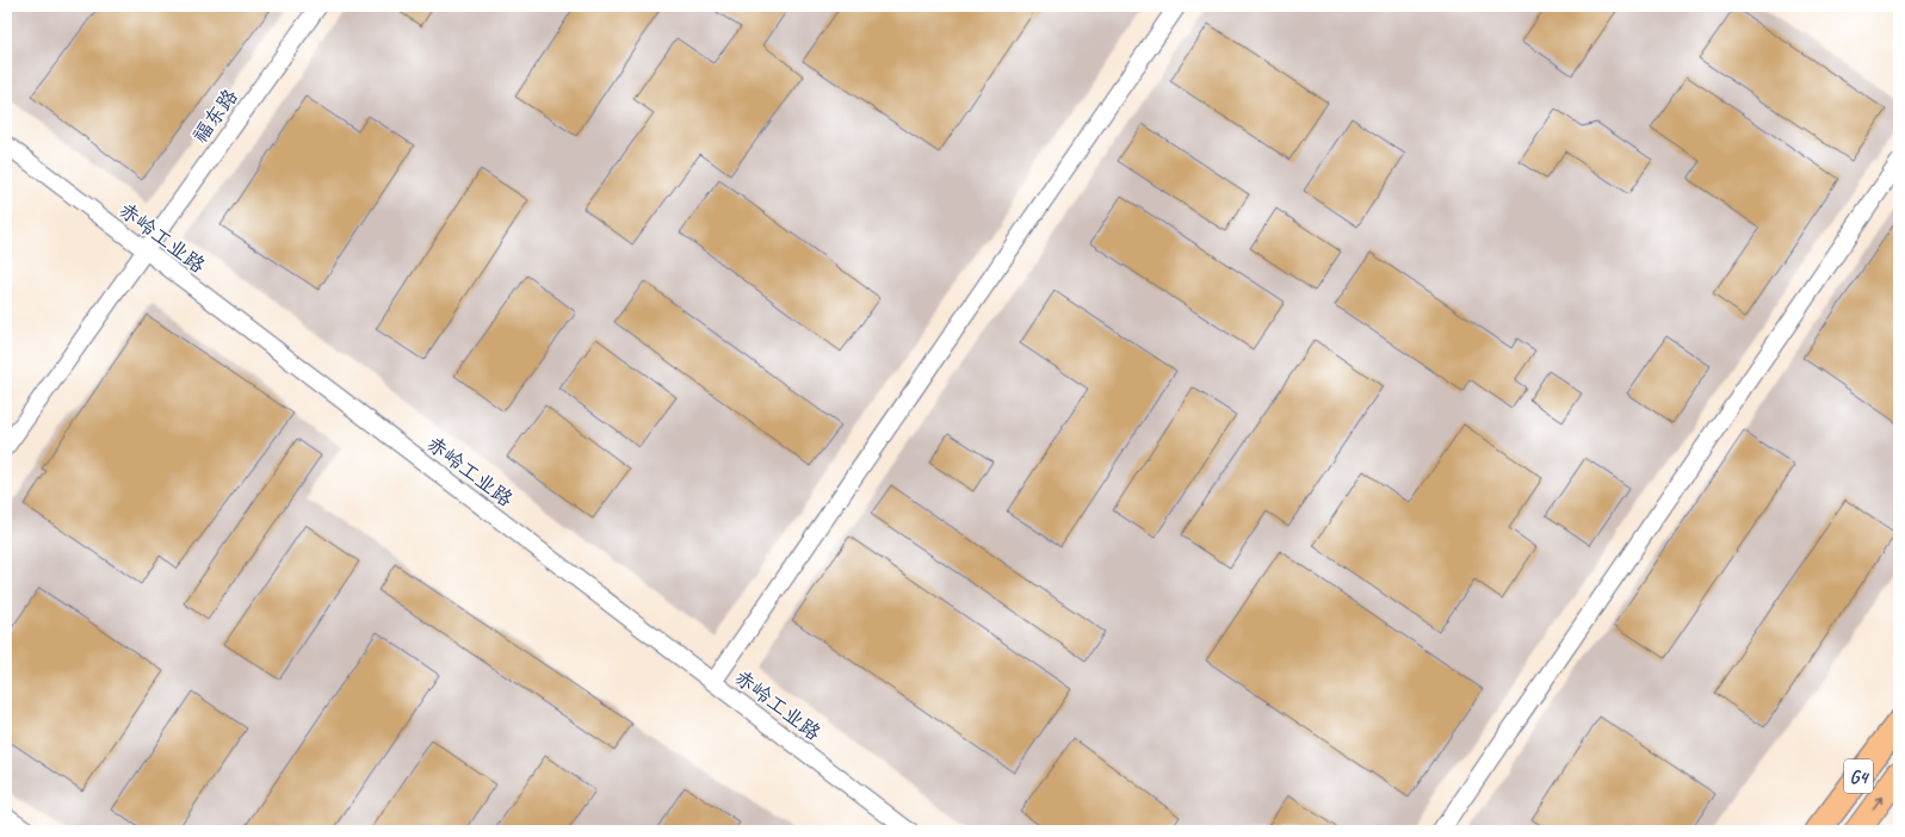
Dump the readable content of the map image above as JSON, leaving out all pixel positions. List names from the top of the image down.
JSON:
{
  "streets": {
    "highway": ["G4"],
    "street": ["福东路", "赤岭工业路"]
  },
  "crossings": [
    ["福东路", "赤岭工业路"]
  ]
}
